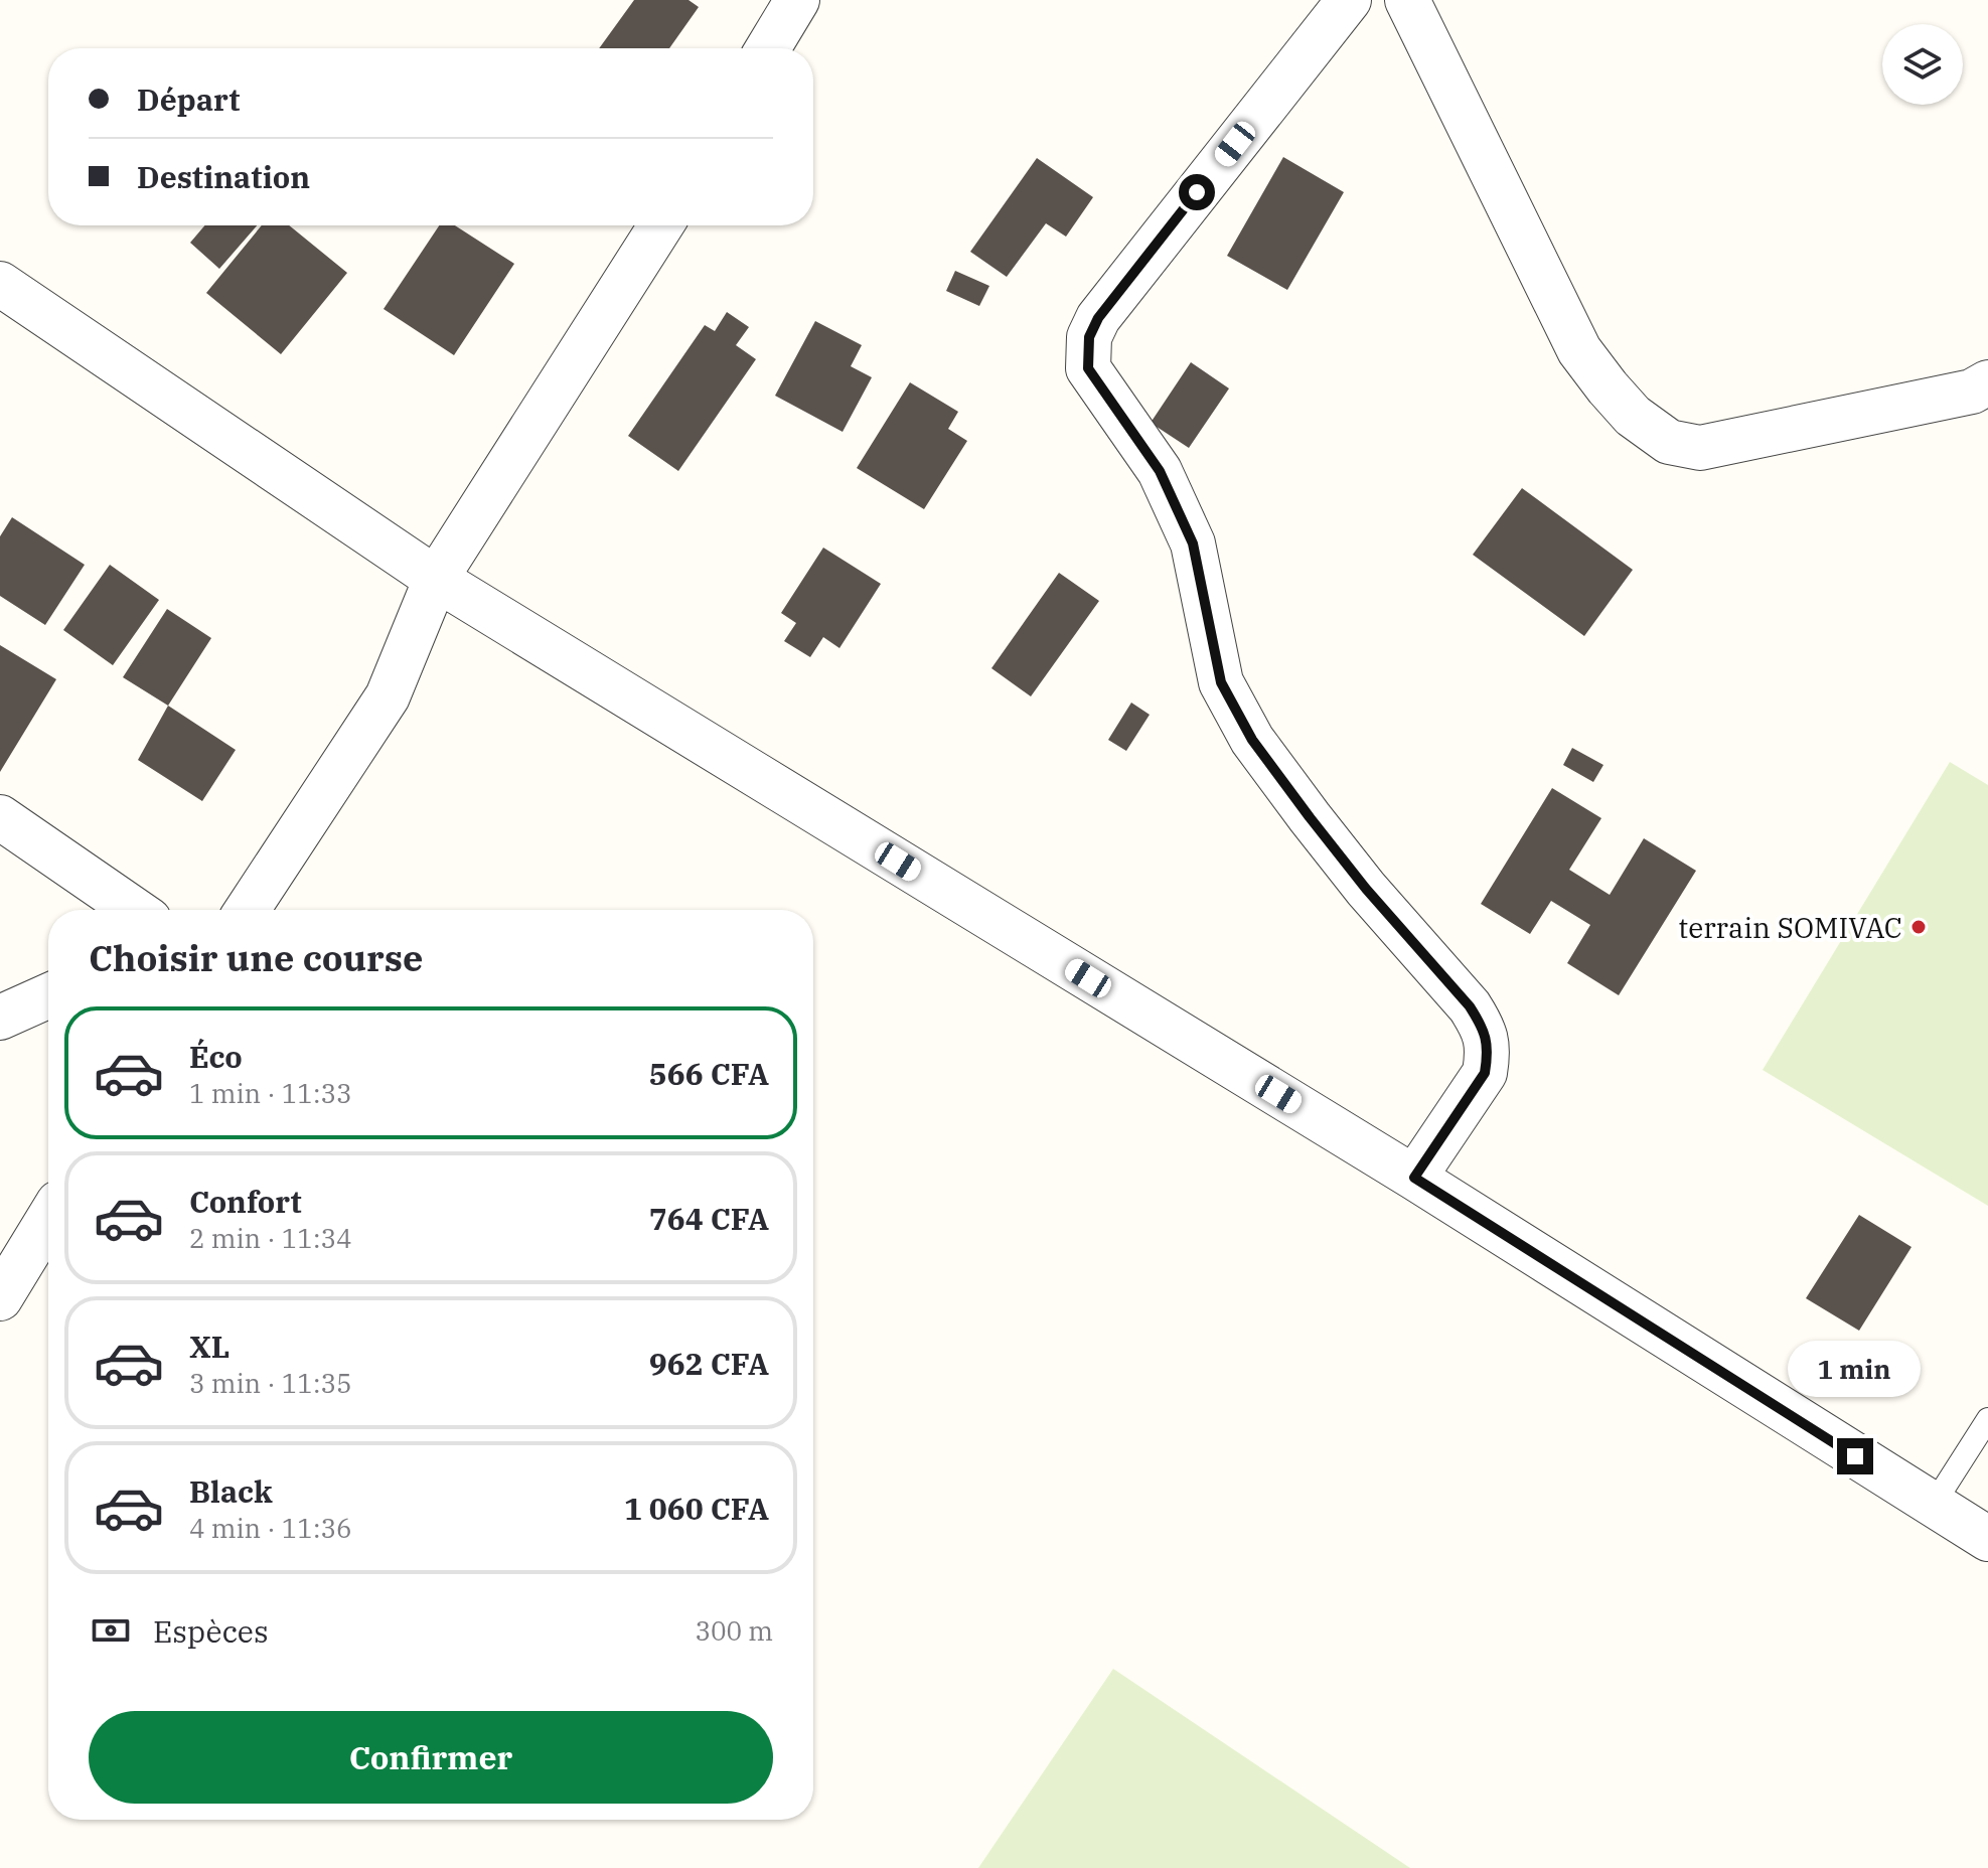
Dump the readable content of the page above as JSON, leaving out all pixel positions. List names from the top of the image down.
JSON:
{
  "places": ["terrain SOMIVAC"],
  "page": {
    "banner": ["Départ", "Destination"],
    "heading": "Choisir une course",
    "list": [
      {
        "name": "Éco",
        "note": "1 min · 11:33",
        "value": "566 CFA"
      },
      {
        "name": "Confort",
        "note": "2 min · 11:34",
        "value": "764 CFA"
      },
      {
        "name": "XL",
        "note": "3 min · 11:35",
        "value": "962 CFA"
      },
      {
        "name": "Black",
        "note": "4 min · 11:36",
        "value": "1 060 CFA"
      }
    ],
    "bubble": "1 min",
    "pay": ["Espèces", "300 m"],
    "buttons": "Confirmer"
  }
}
